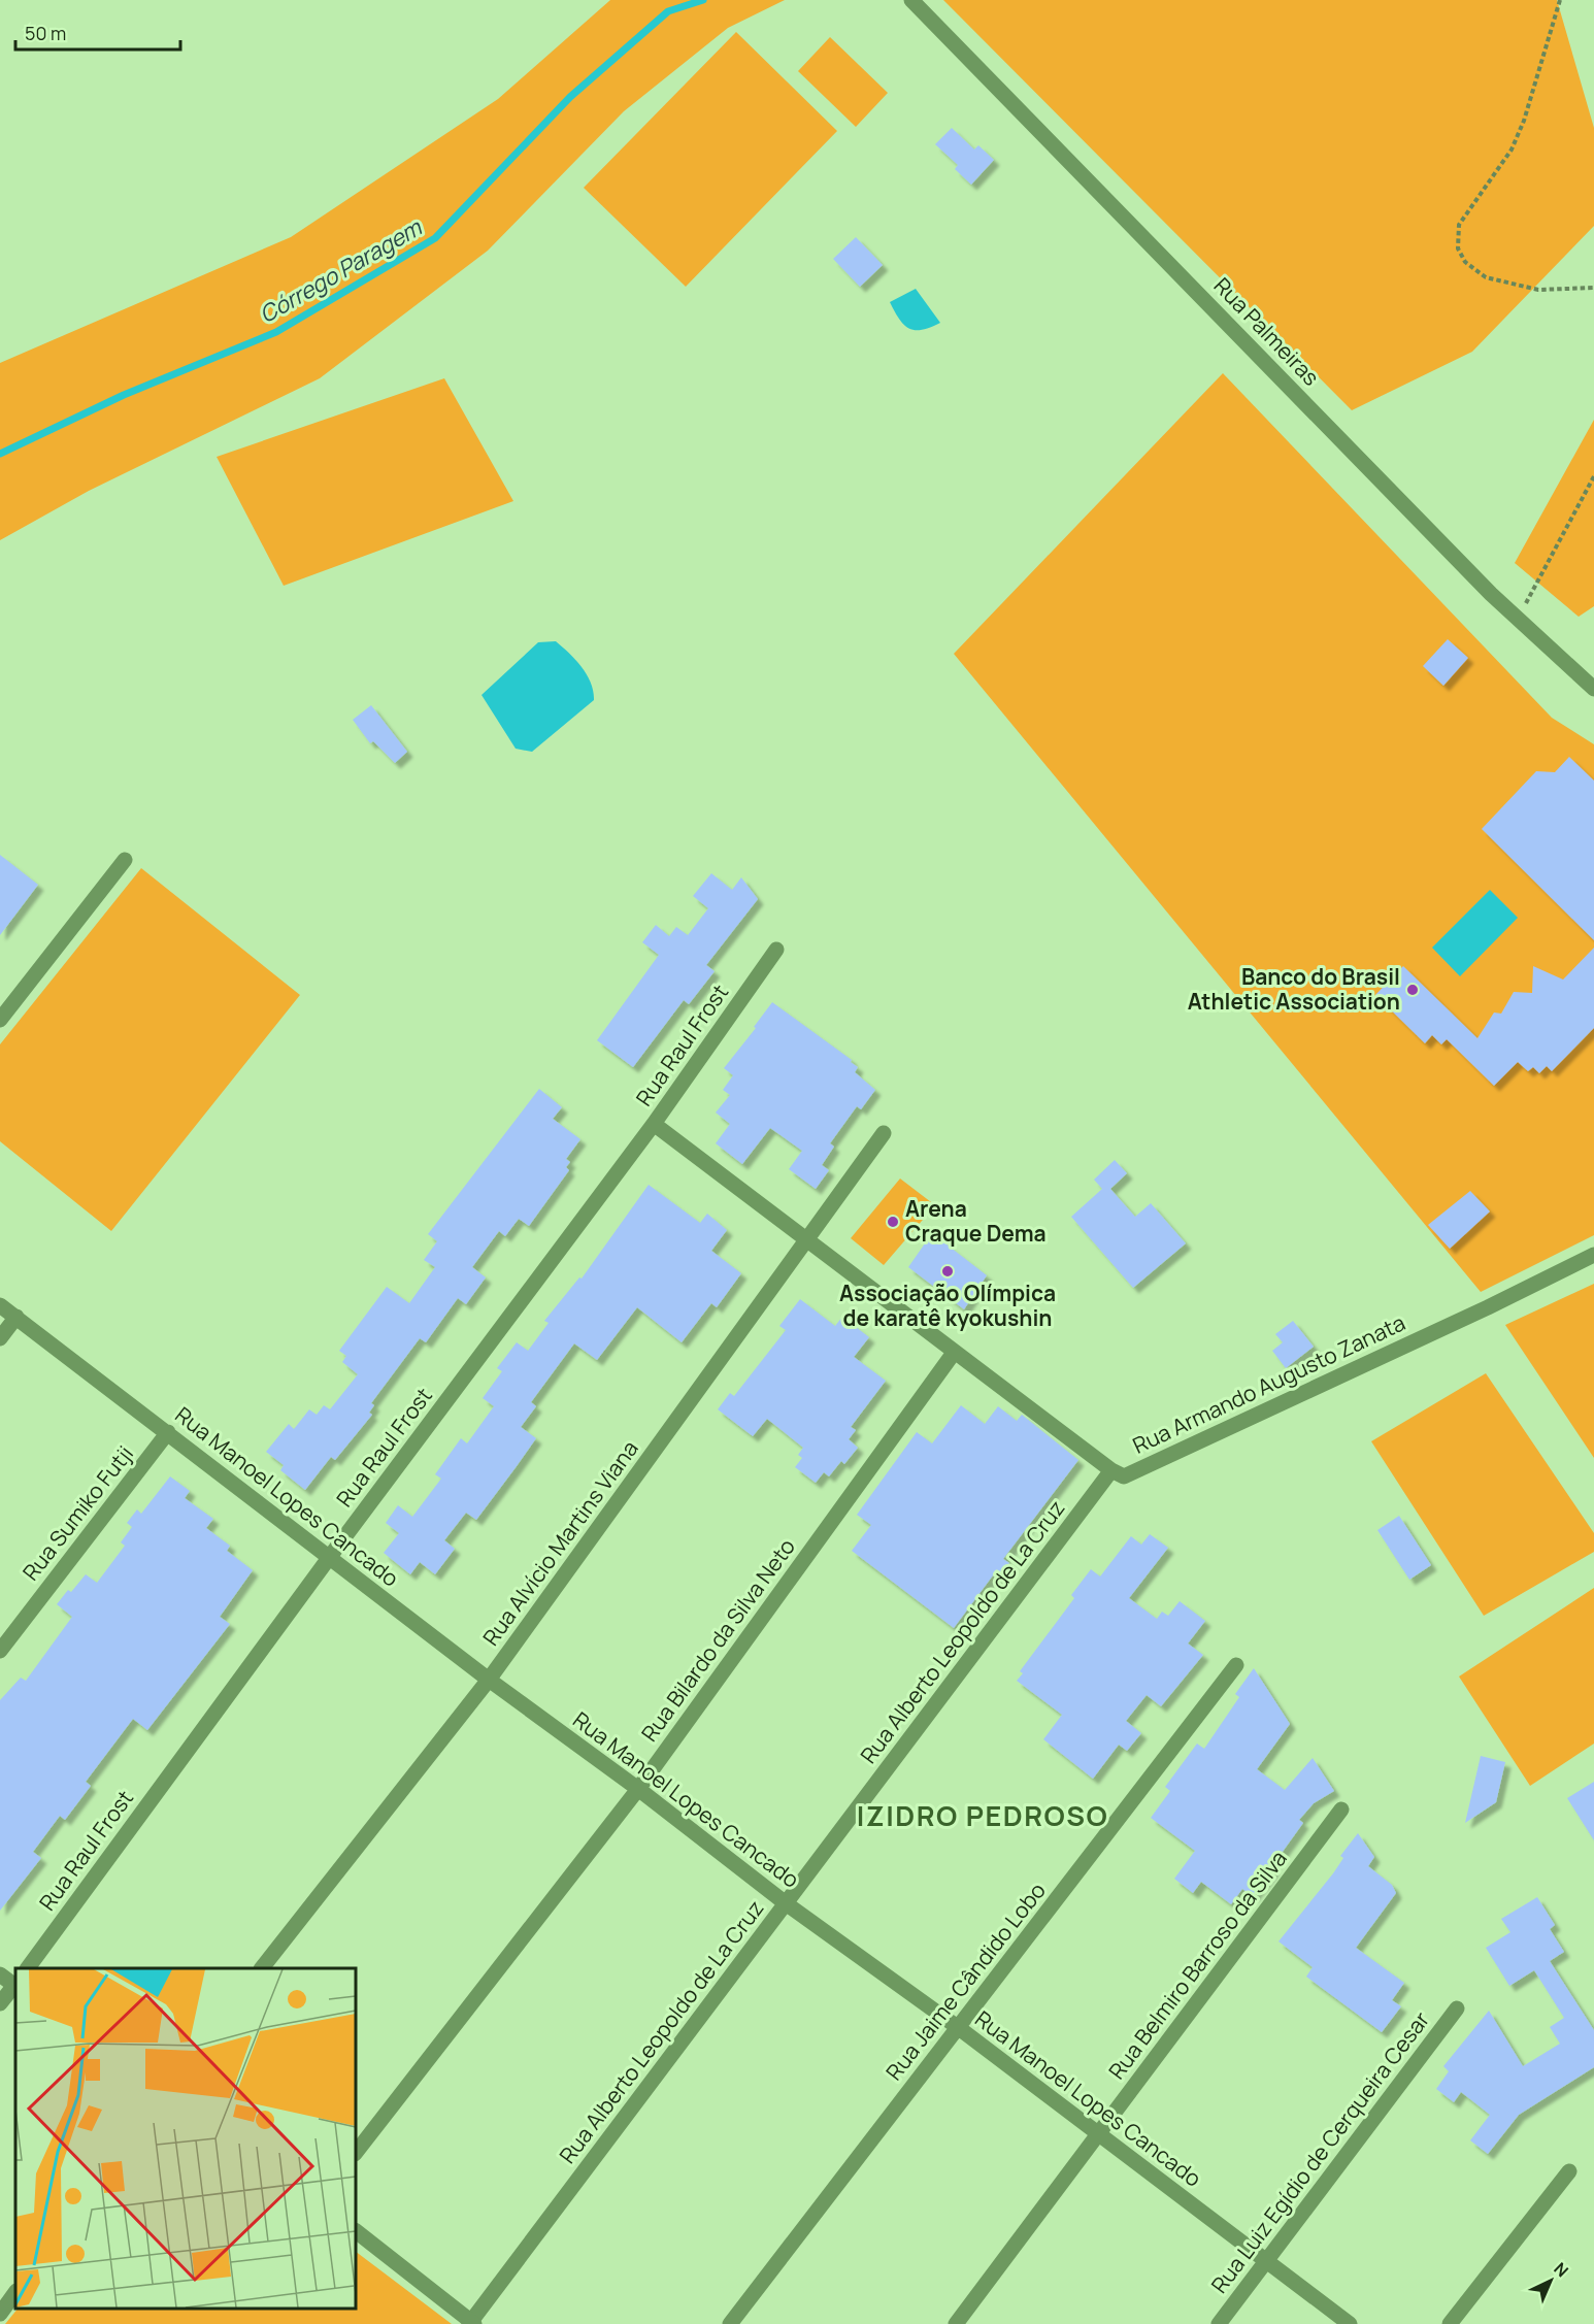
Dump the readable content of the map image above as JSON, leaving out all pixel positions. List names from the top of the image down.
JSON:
{
  "streets": {
    "street": [
      "Rua Palmeiras",
      "Rua Raul Frost",
      "Rua Armando Augusto Zanata",
      "Rua Manoel Lopes Cancado",
      "Rua Sumiko Futji",
      "Rua Alvício Martins Viana",
      "Rua Alberto Leopoldo de La Cruz",
      "Rua Bilardo da Silva Neto",
      "Rua Belmiro Barroso da Silva",
      "Rua Jaime Cândido Lobo",
      "Rua Luiz Egídio de Cerqueira Cesar"
    ]
  },
  "crossings": [
    ["Rua Raul Frost", "Rua Armando Augusto Zanata"],
    ["Rua Raul Frost", "Rua Manoel Lopes Cancado"],
    ["Rua Armando Augusto Zanata", "Rua Alvício Martins Viana"],
    ["Rua Armando Augusto Zanata", "Rua Alberto Leopoldo de La Cruz"],
    ["Rua Armando Augusto Zanata", "Rua Bilardo da Silva Neto"],
    ["Rua Manoel Lopes Cancado", "Rua Sumiko Futji"],
    ["Rua Manoel Lopes Cancado", "Rua Alvício Martins Viana"],
    ["Rua Manoel Lopes Cancado", "Rua Alberto Leopoldo de La Cruz"],
    ["Rua Manoel Lopes Cancado", "Rua Bilardo da Silva Neto"],
    ["Rua Manoel Lopes Cancado", "Rua Belmiro Barroso da Silva"],
    ["Rua Manoel Lopes Cancado", "Rua Jaime Cândido Lobo"],
    ["Rua Manoel Lopes Cancado", "Rua Luiz Egídio de Cerqueira Cesar"]
  ],
  "districts": ["IZIDRO PEDROSO"],
  "water": ["Córrego Paragem"],
  "places": ["Banco do Brasil Athletic Association", "Arena Craque Dema", "Associação Olímpica de karatê kyokushin"],
  "scale_bar": "50 m",
  "north": "top right"
}
